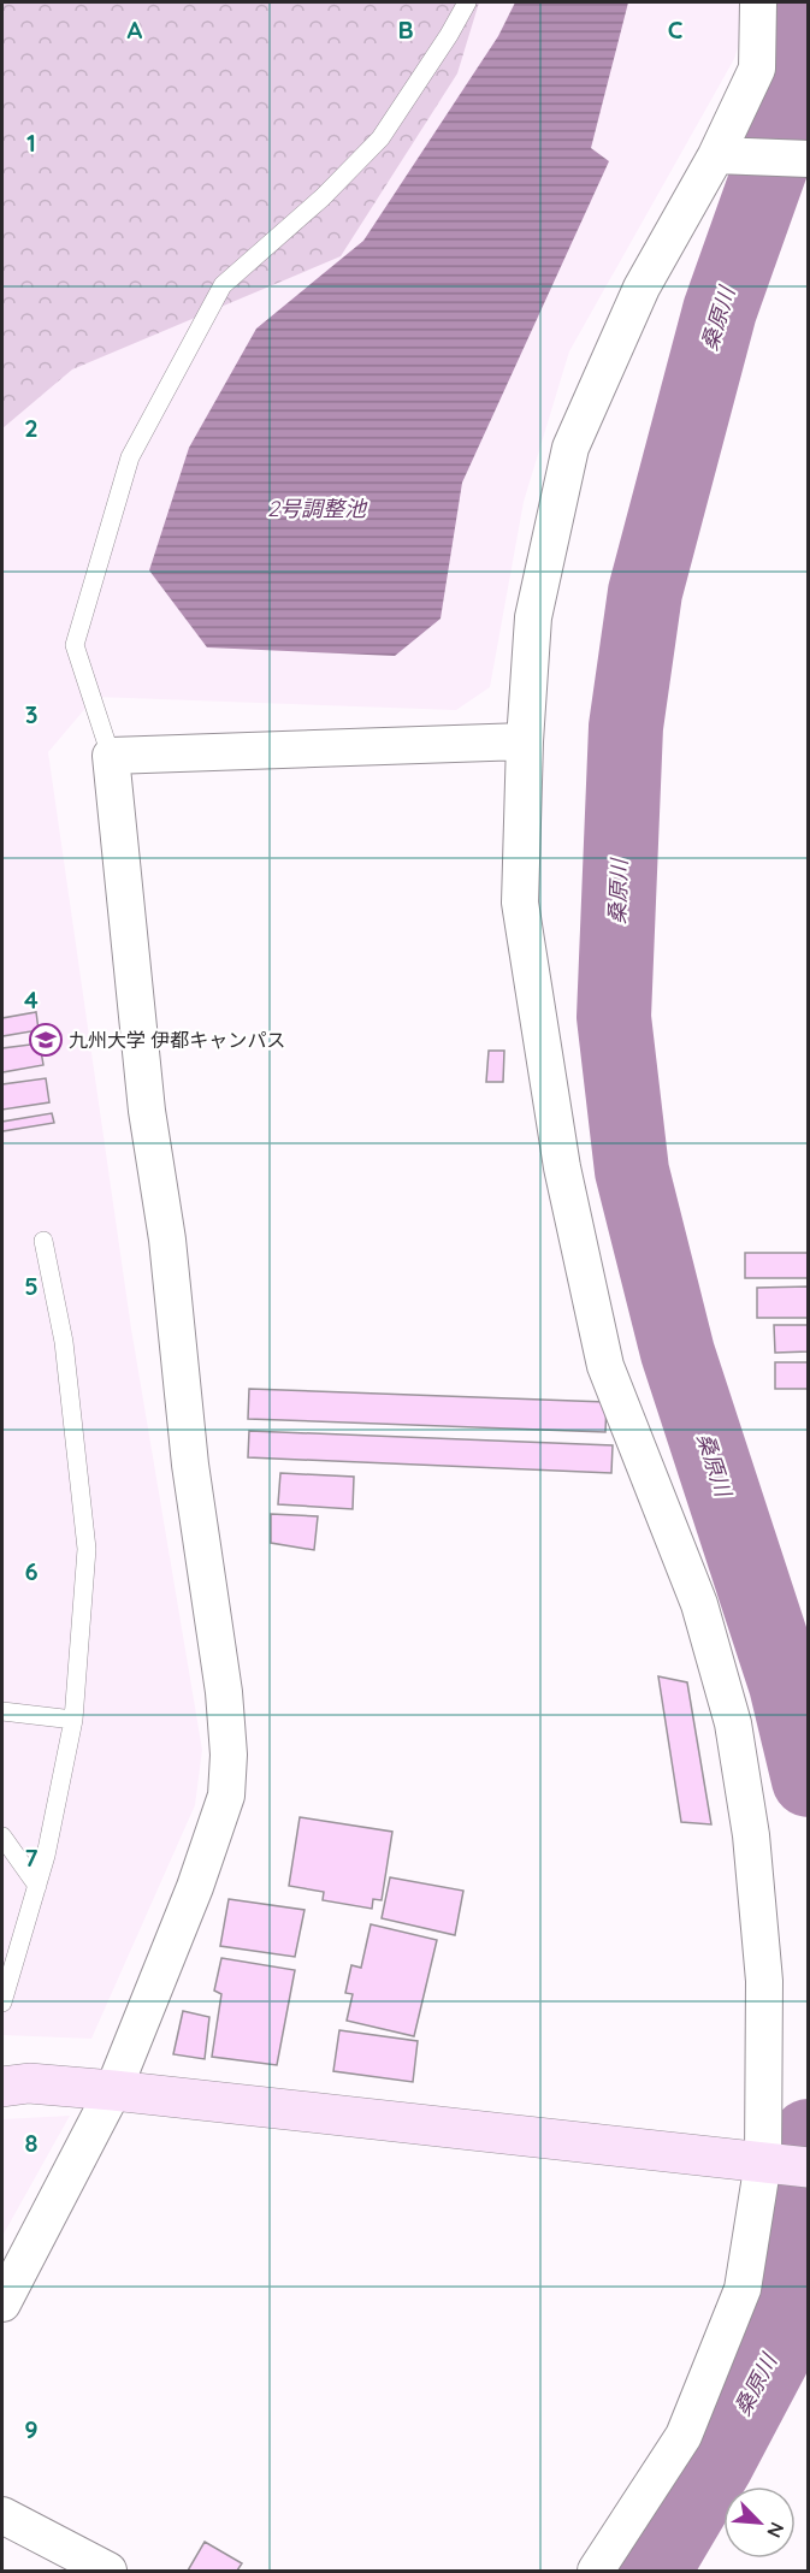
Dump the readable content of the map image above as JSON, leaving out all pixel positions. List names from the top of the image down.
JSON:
{
  "water": ["桑原川", "2号調整池"],
  "places": {
    "school or university": ["九州大学 伊都キャンパス"]
  },
  "north": "bottom right",
  "grid": {
    "columns": ["A", "B", "C"],
    "rows": [
      "1",
      "2",
      "3",
      "4",
      "5",
      "6",
      "7",
      "8",
      "9"
    ]
  }
}
